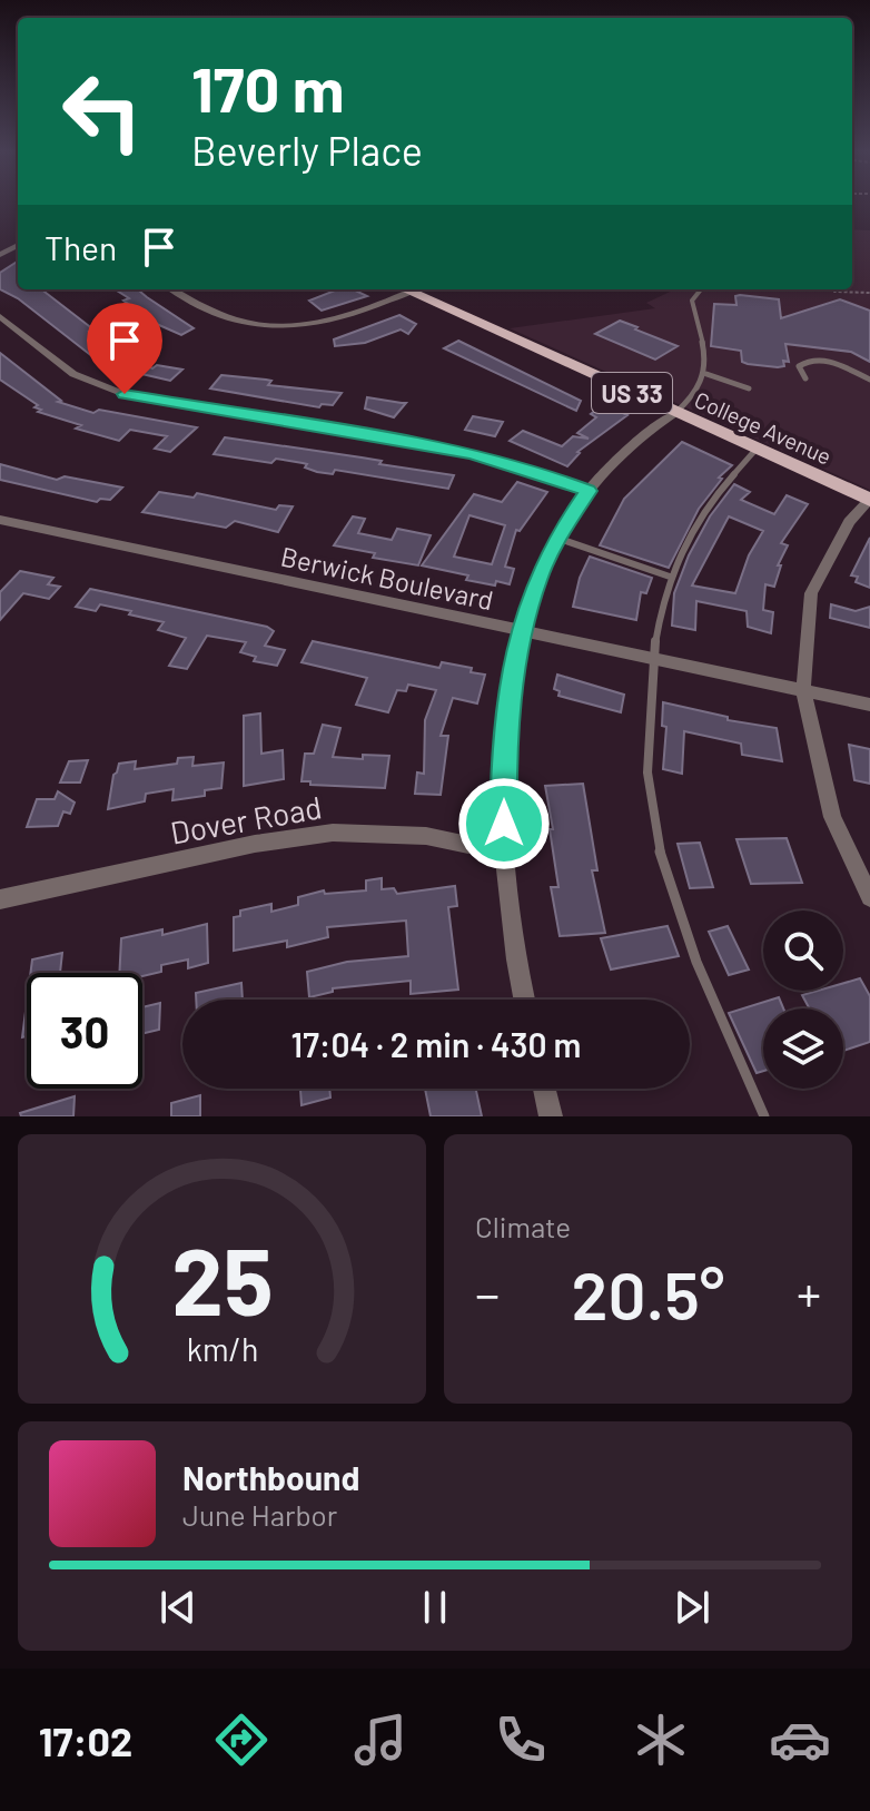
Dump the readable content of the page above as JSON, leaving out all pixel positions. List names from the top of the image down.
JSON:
{
  "streets": {
    "main road": ["US 33", "College Avenue"],
    "street": ["Berwick Boulevard", "Dover Road"]
  },
  "page": {
    "turn": ["170 m", "Beverly Place"],
    "then": "Then",
    "limit": "30",
    "trip": "17:04 · 2 min · 430 m",
    "tile": "Climate",
    "heat": ["−", "20.5°", "+"],
    "song": ["Northbound", "June Harbor"],
    "tabs": "17:02",
    "gauge": ["25", "km/h"]
  }
}
